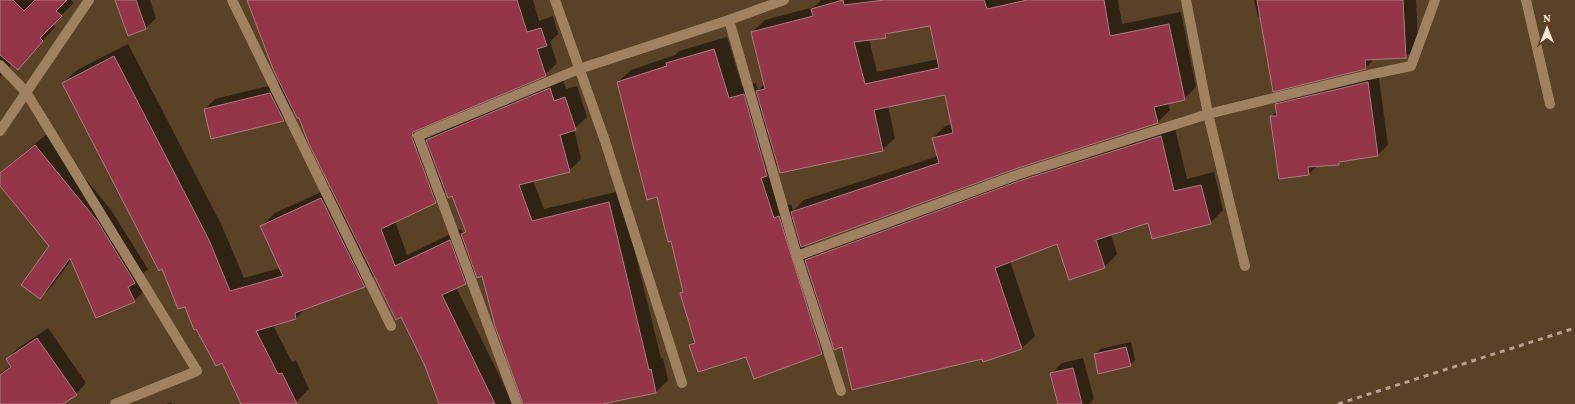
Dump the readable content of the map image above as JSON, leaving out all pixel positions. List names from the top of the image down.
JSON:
{
  "north": "top"
}
